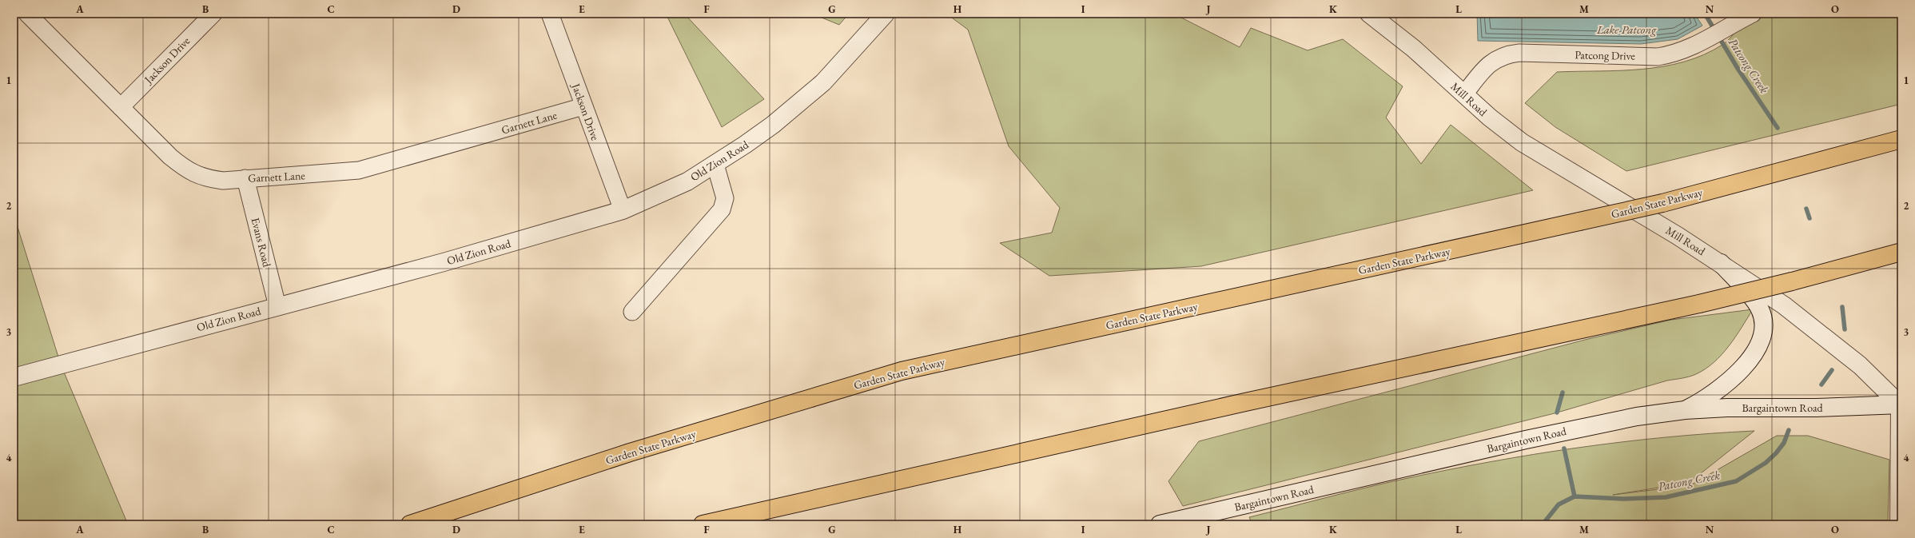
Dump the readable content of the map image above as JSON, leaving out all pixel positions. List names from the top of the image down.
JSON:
{
  "streets": {
    "highway": ["Garden State Parkway"],
    "street": [
      "Patcong Drive",
      "Jackson Drive",
      "Mill Road",
      "Garnett Lane",
      "Old Zion Road",
      "Evans Road",
      "Bargaintown Road"
    ]
  },
  "crossings": [
    ["Patcong Drive", "Mill Road"],
    ["Jackson Drive", "Garnett Lane"],
    ["Jackson Drive", "Old Zion Road"],
    ["Mill Road", "Bargaintown Road"],
    ["Garnett Lane", "Evans Road"],
    ["Old Zion Road", "Evans Road"]
  ],
  "water": ["Lake Patcong", "Patcong Creek"],
  "grid": {
    "columns": [
      "A",
      "B",
      "C",
      "D",
      "E",
      "F",
      "G",
      "H",
      "I",
      "J",
      "K",
      "L",
      "M",
      "N",
      "O"
    ],
    "rows": [
      "1",
      "2",
      "3",
      "4"
    ]
  }
}
